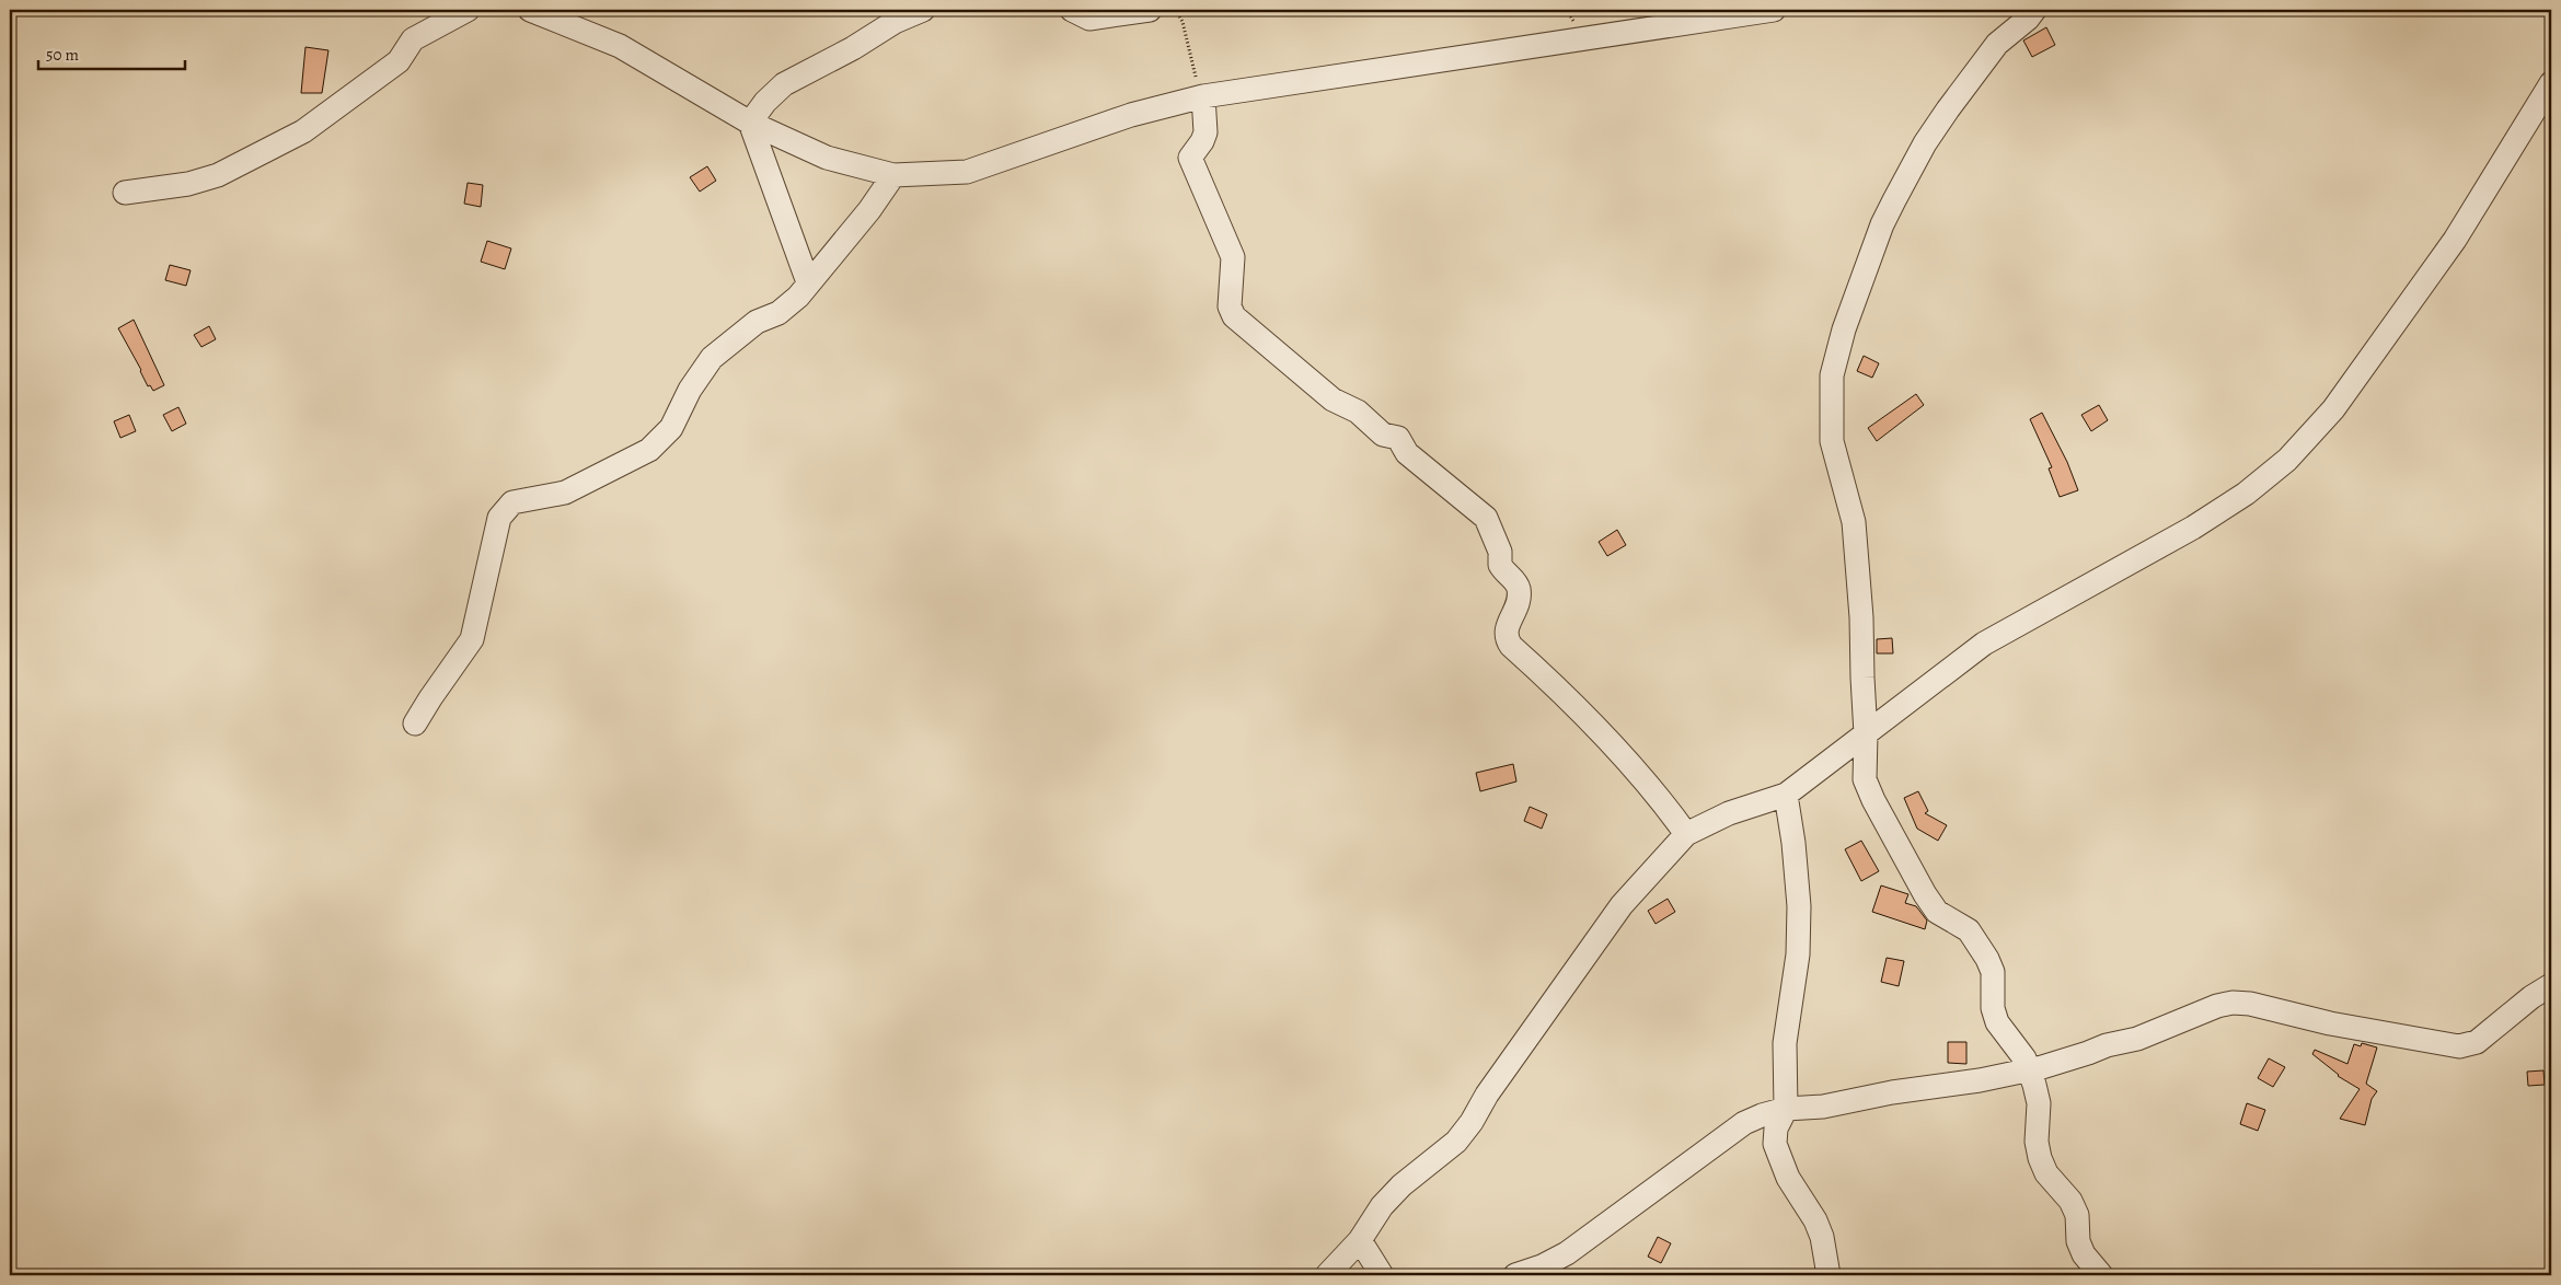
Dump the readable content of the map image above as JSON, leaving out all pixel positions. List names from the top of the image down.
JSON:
{
  "scale_bar": "50 m"
}
